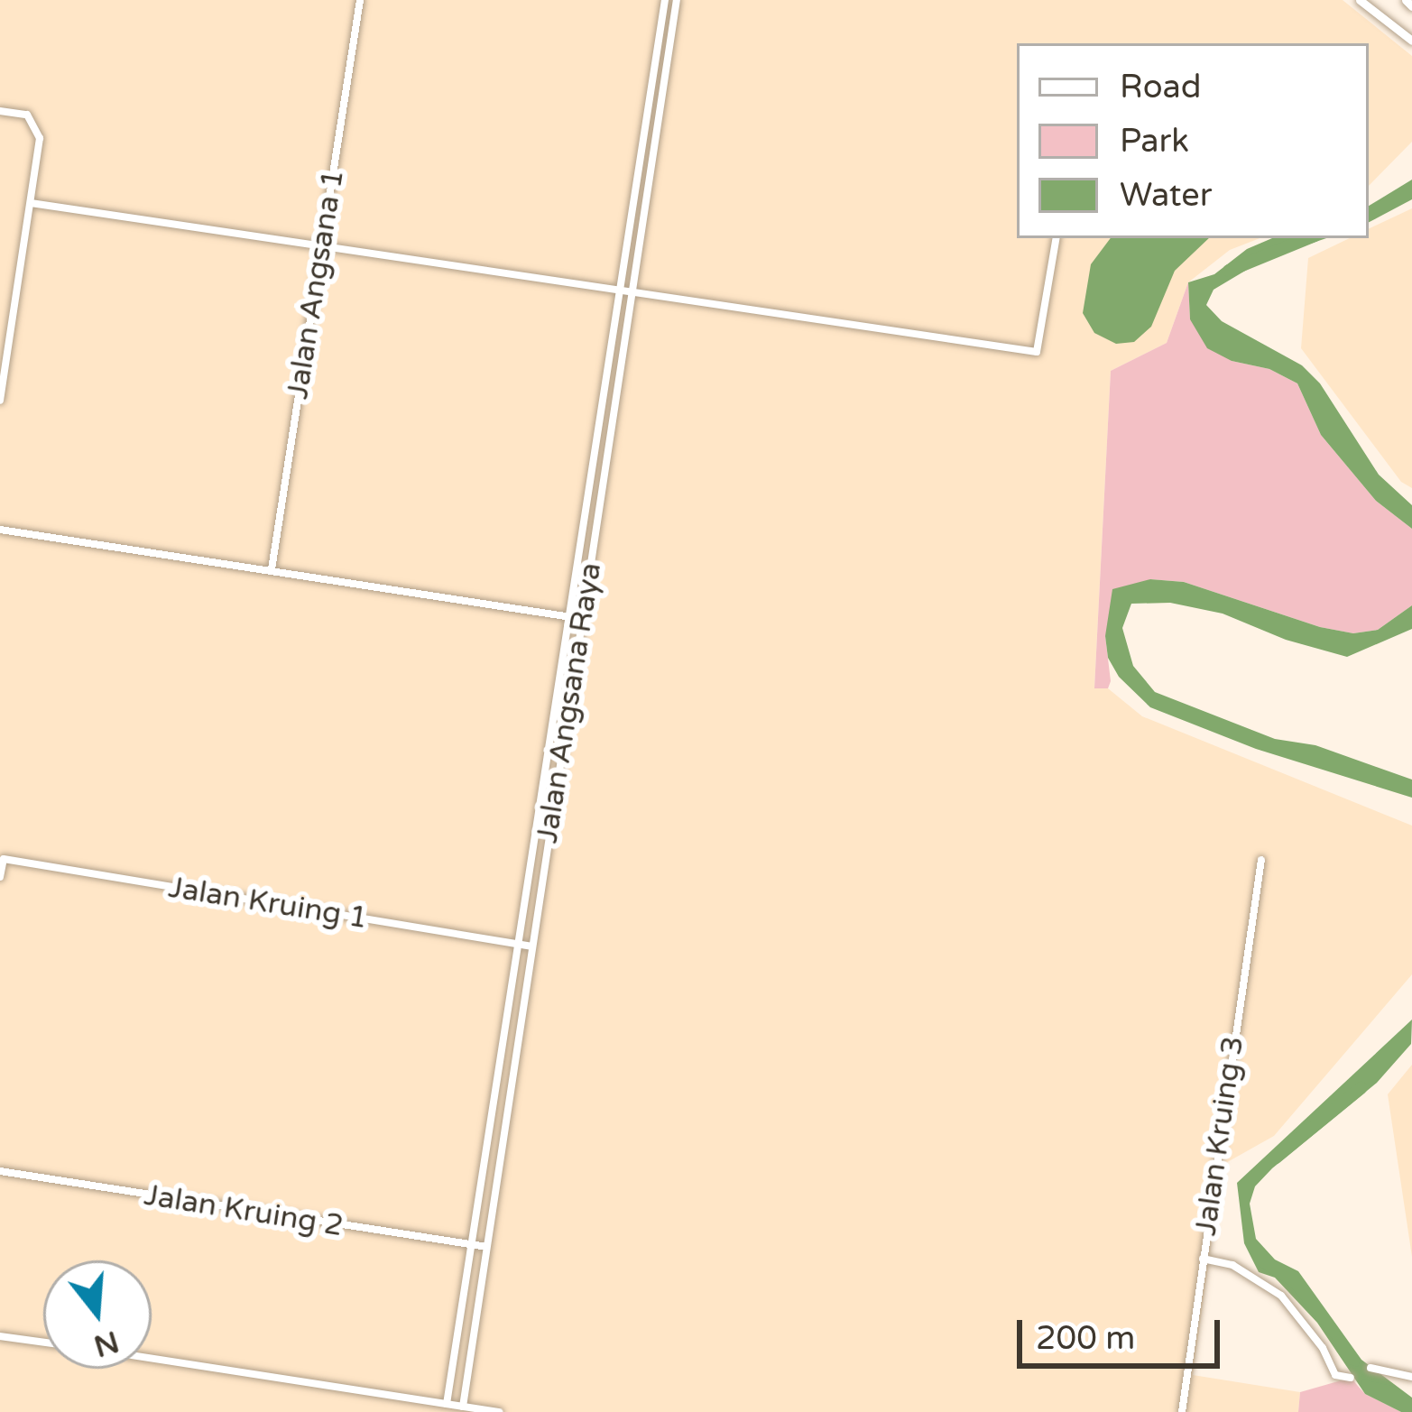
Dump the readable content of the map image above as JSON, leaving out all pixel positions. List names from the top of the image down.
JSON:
{
  "streets": {
    "street": [
      "Jalan Angsana 1",
      "Jalan Angsana Raya",
      "Jalan Kruing 1",
      "Jalan Kruing 3",
      "Jalan Kruing 2"
    ]
  },
  "crossings": [
    ["Jalan Angsana Raya", "Jalan Kruing 1"],
    ["Jalan Angsana Raya", "Jalan Kruing 2"]
  ],
  "legend": ["Road", "Park", "Water"],
  "scale_bar": "200 m",
  "north": "bottom"
}
